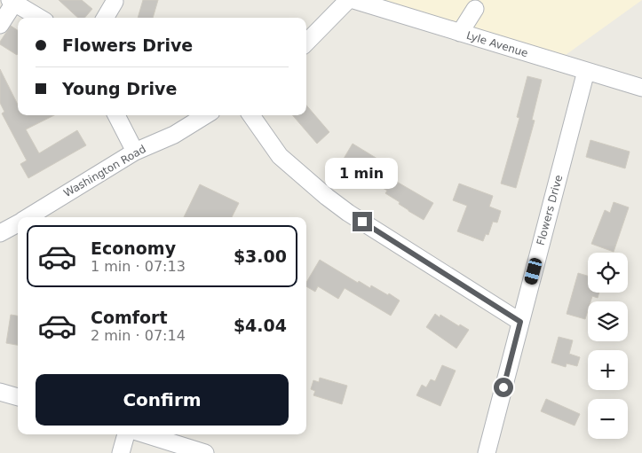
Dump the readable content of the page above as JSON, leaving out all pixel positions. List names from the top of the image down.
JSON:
{
  "streets": {
    "street": ["Lyle Avenue", "Washington Road", "Flowers Drive"]
  },
  "crossings": [
    ["Lyle Avenue", "Flowers Drive"]
  ],
  "page": {
    "banner": ["Flowers Drive", "Young Drive"],
    "bubble": "1 min",
    "list": [
      {
        "name": "Economy",
        "note": "1 min · 07:13",
        "value": "$3.00"
      },
      {
        "name": "Comfort",
        "note": "2 min · 07:14",
        "value": "$4.04"
      }
    ],
    "map_buttons": ["+", "−"],
    "buttons": "Confirm"
  }
}
